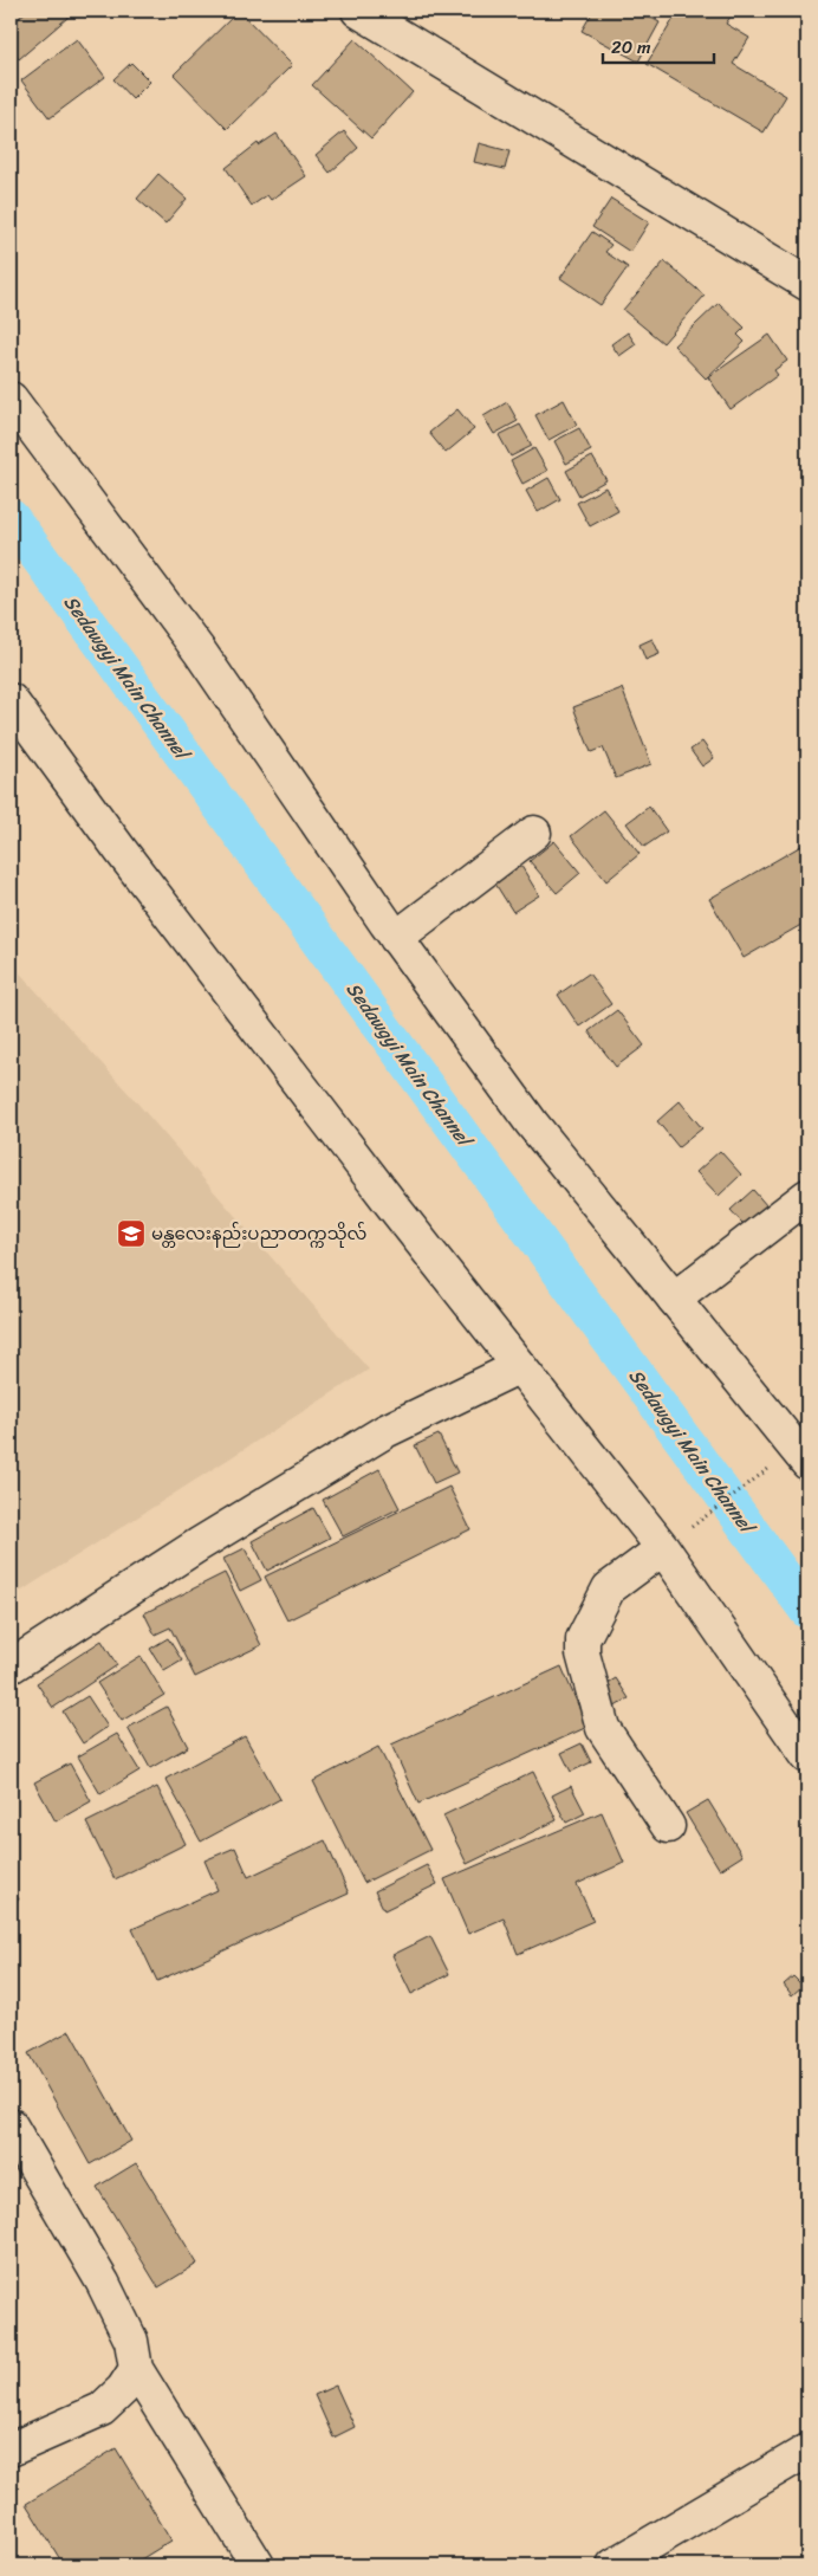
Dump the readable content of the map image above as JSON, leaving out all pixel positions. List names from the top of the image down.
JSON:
{
  "water": ["Sedawgyi Main Channel"],
  "places": {
    "school or university": ["မန္တလေးနည်းပညာတက္ကသိုလ်"]
  },
  "scale_bar": "20 m"
}
